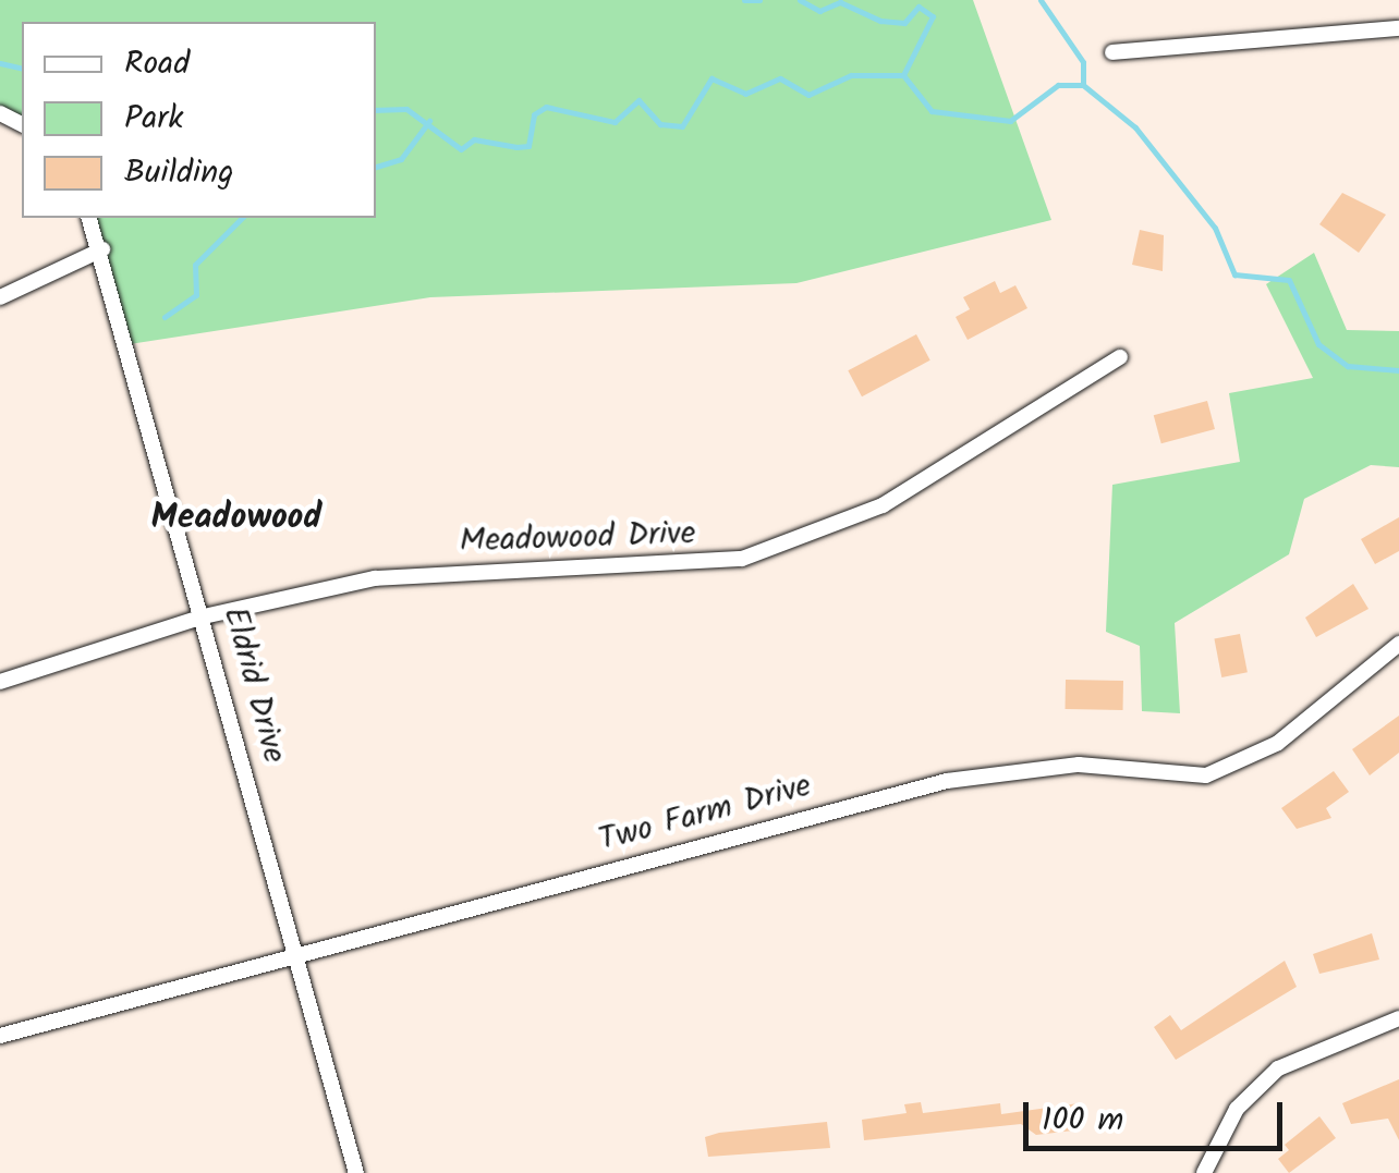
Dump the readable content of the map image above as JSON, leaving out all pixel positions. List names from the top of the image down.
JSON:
{
  "streets": {
    "street": ["Meadowood Drive", "Eldrid Drive", "Two Farm Drive"]
  },
  "crossings": [
    ["Meadowood Drive", "Eldrid Drive"],
    ["Eldrid Drive", "Two Farm Drive"]
  ],
  "districts": ["Meadowood"],
  "legend": ["Road", "Park", "Building"],
  "scale_bar": "100 m"
}
